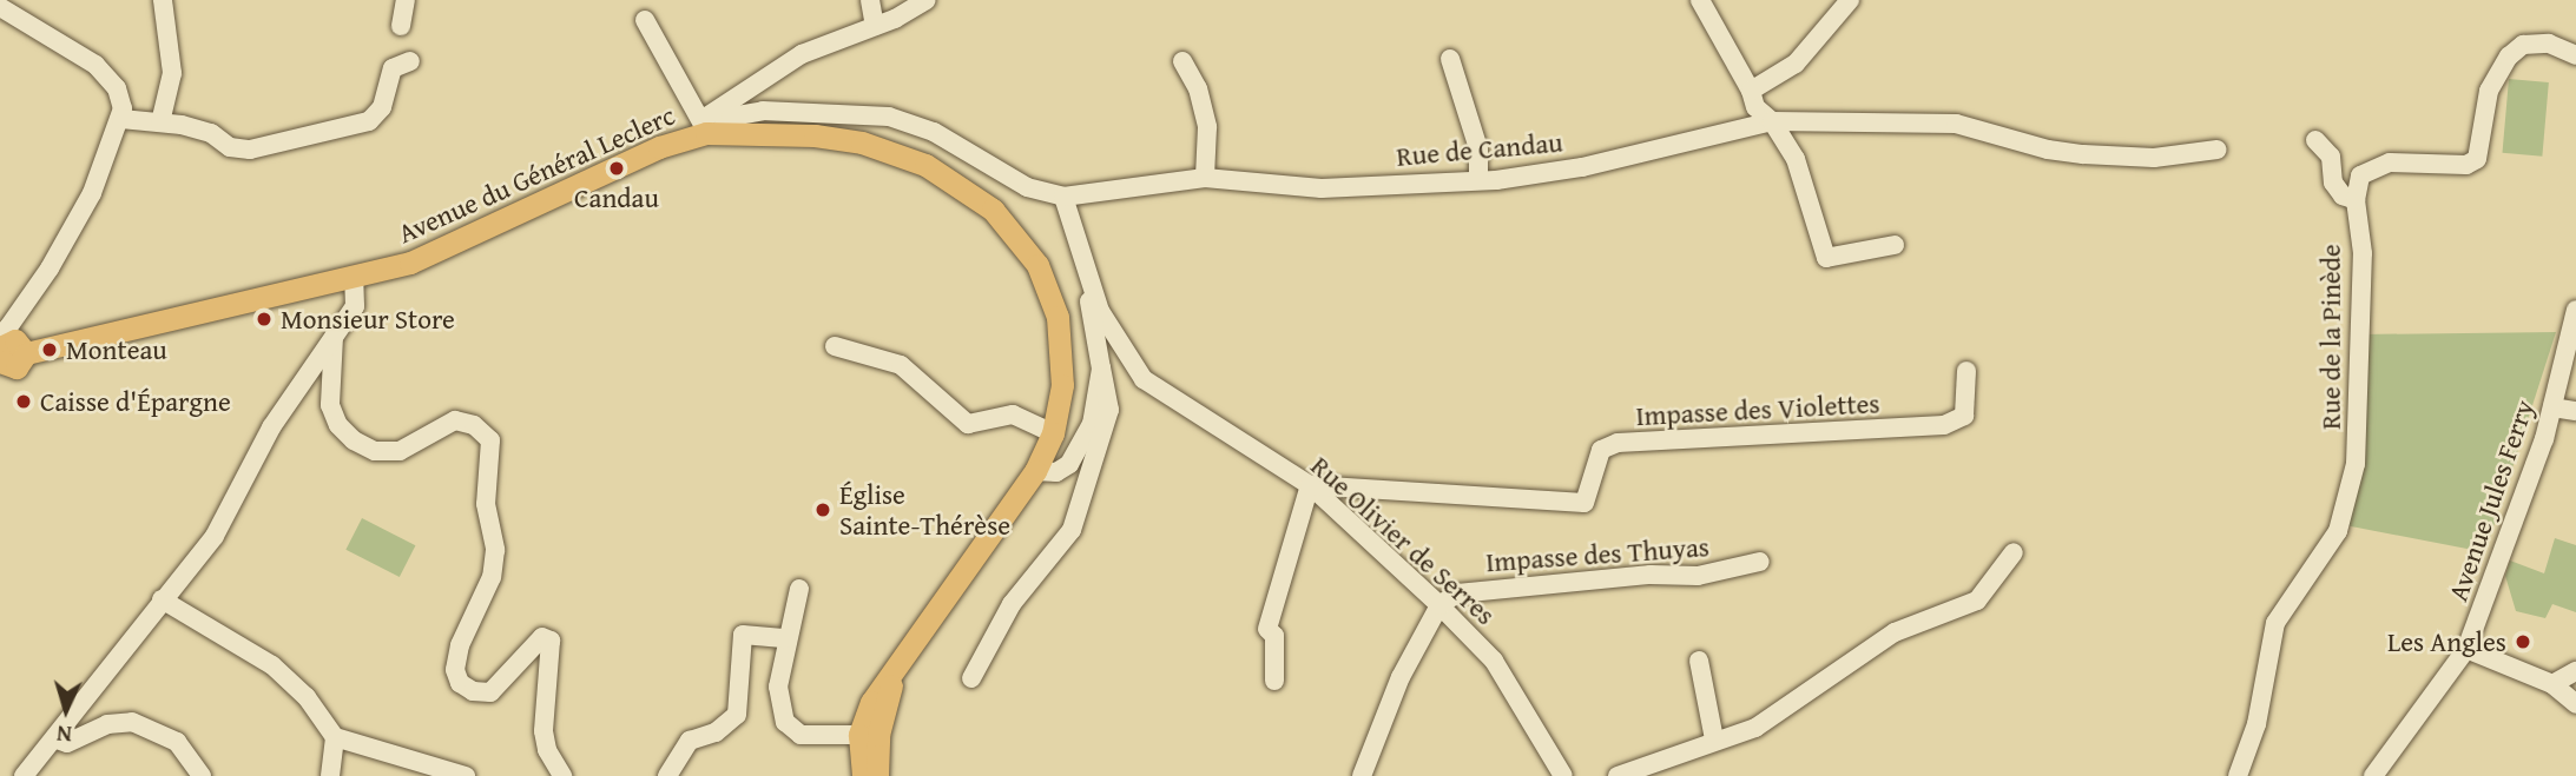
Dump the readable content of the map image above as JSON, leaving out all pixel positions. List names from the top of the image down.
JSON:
{
  "streets": {
    "main road": ["Avenue du Général Leclerc"],
    "street": [
      "Rue de Candau",
      "Rue de la Pinède",
      "Impasse des Violettes",
      "Avenue Jules Ferry",
      "Rue Olivier de Serres",
      "Impasse des Thuyas"
    ]
  },
  "crossings": [
    ["Rue de Candau", "Rue Olivier de Serres"],
    ["Impasse des Violettes", "Rue Olivier de Serres"],
    ["Rue Olivier de Serres", "Impasse des Thuyas"]
  ],
  "places": [
    "Candau",
    "Monsieur Store",
    "Monteau",
    "Caisse d'Épargne",
    "Église Sainte-Thérèse",
    "Les Angles"
  ],
  "north": "bottom"
}
